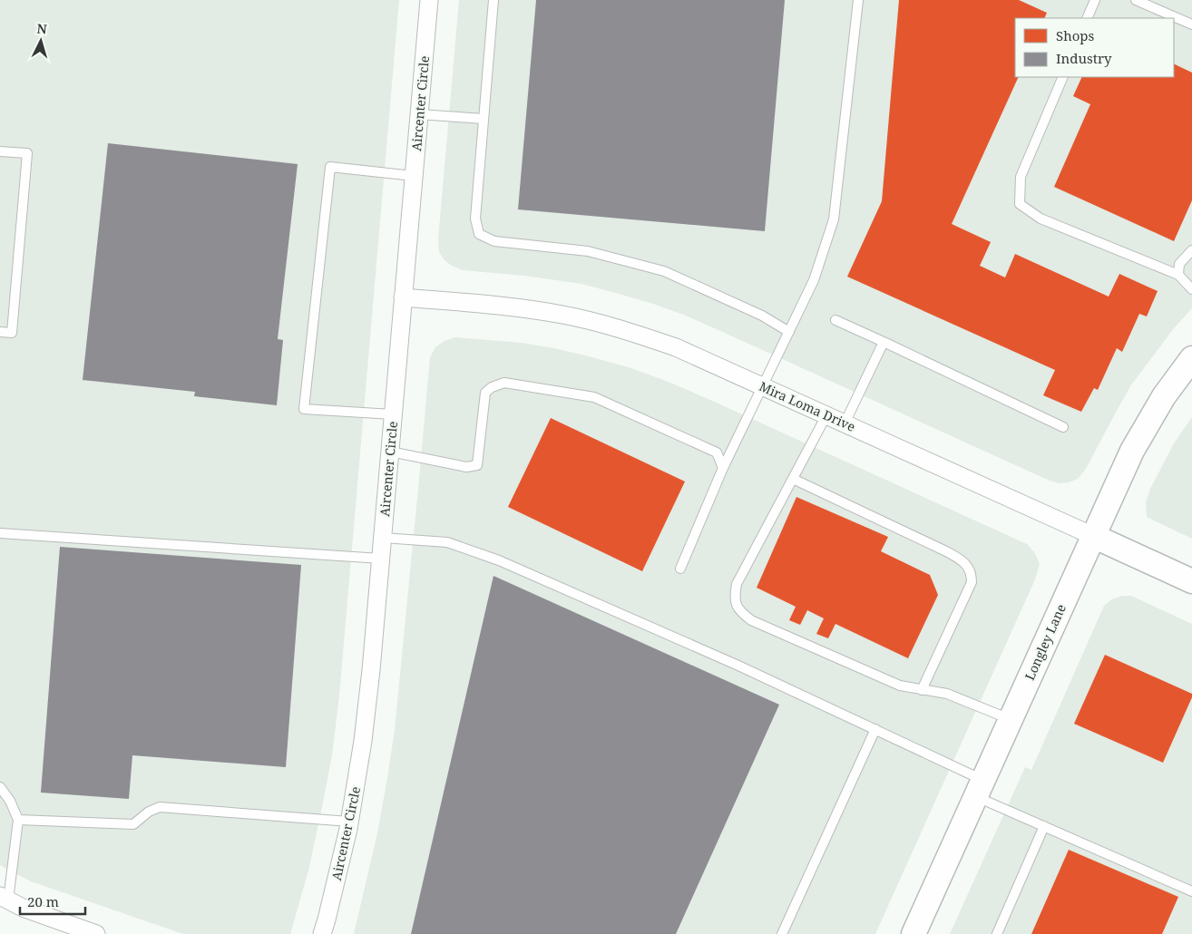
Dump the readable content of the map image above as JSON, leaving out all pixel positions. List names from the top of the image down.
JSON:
{
  "streets": {
    "main road": ["Mira Loma Drive", "Longley Lane"],
    "street": ["Aircenter Circle"]
  },
  "crossings": [
    ["Aircenter Circle", "Mira Loma Drive"],
    ["Mira Loma Drive", "Longley Lane"]
  ],
  "legend": ["Shops", "Industry"],
  "scale_bar": "20 m",
  "north": "top"
}
